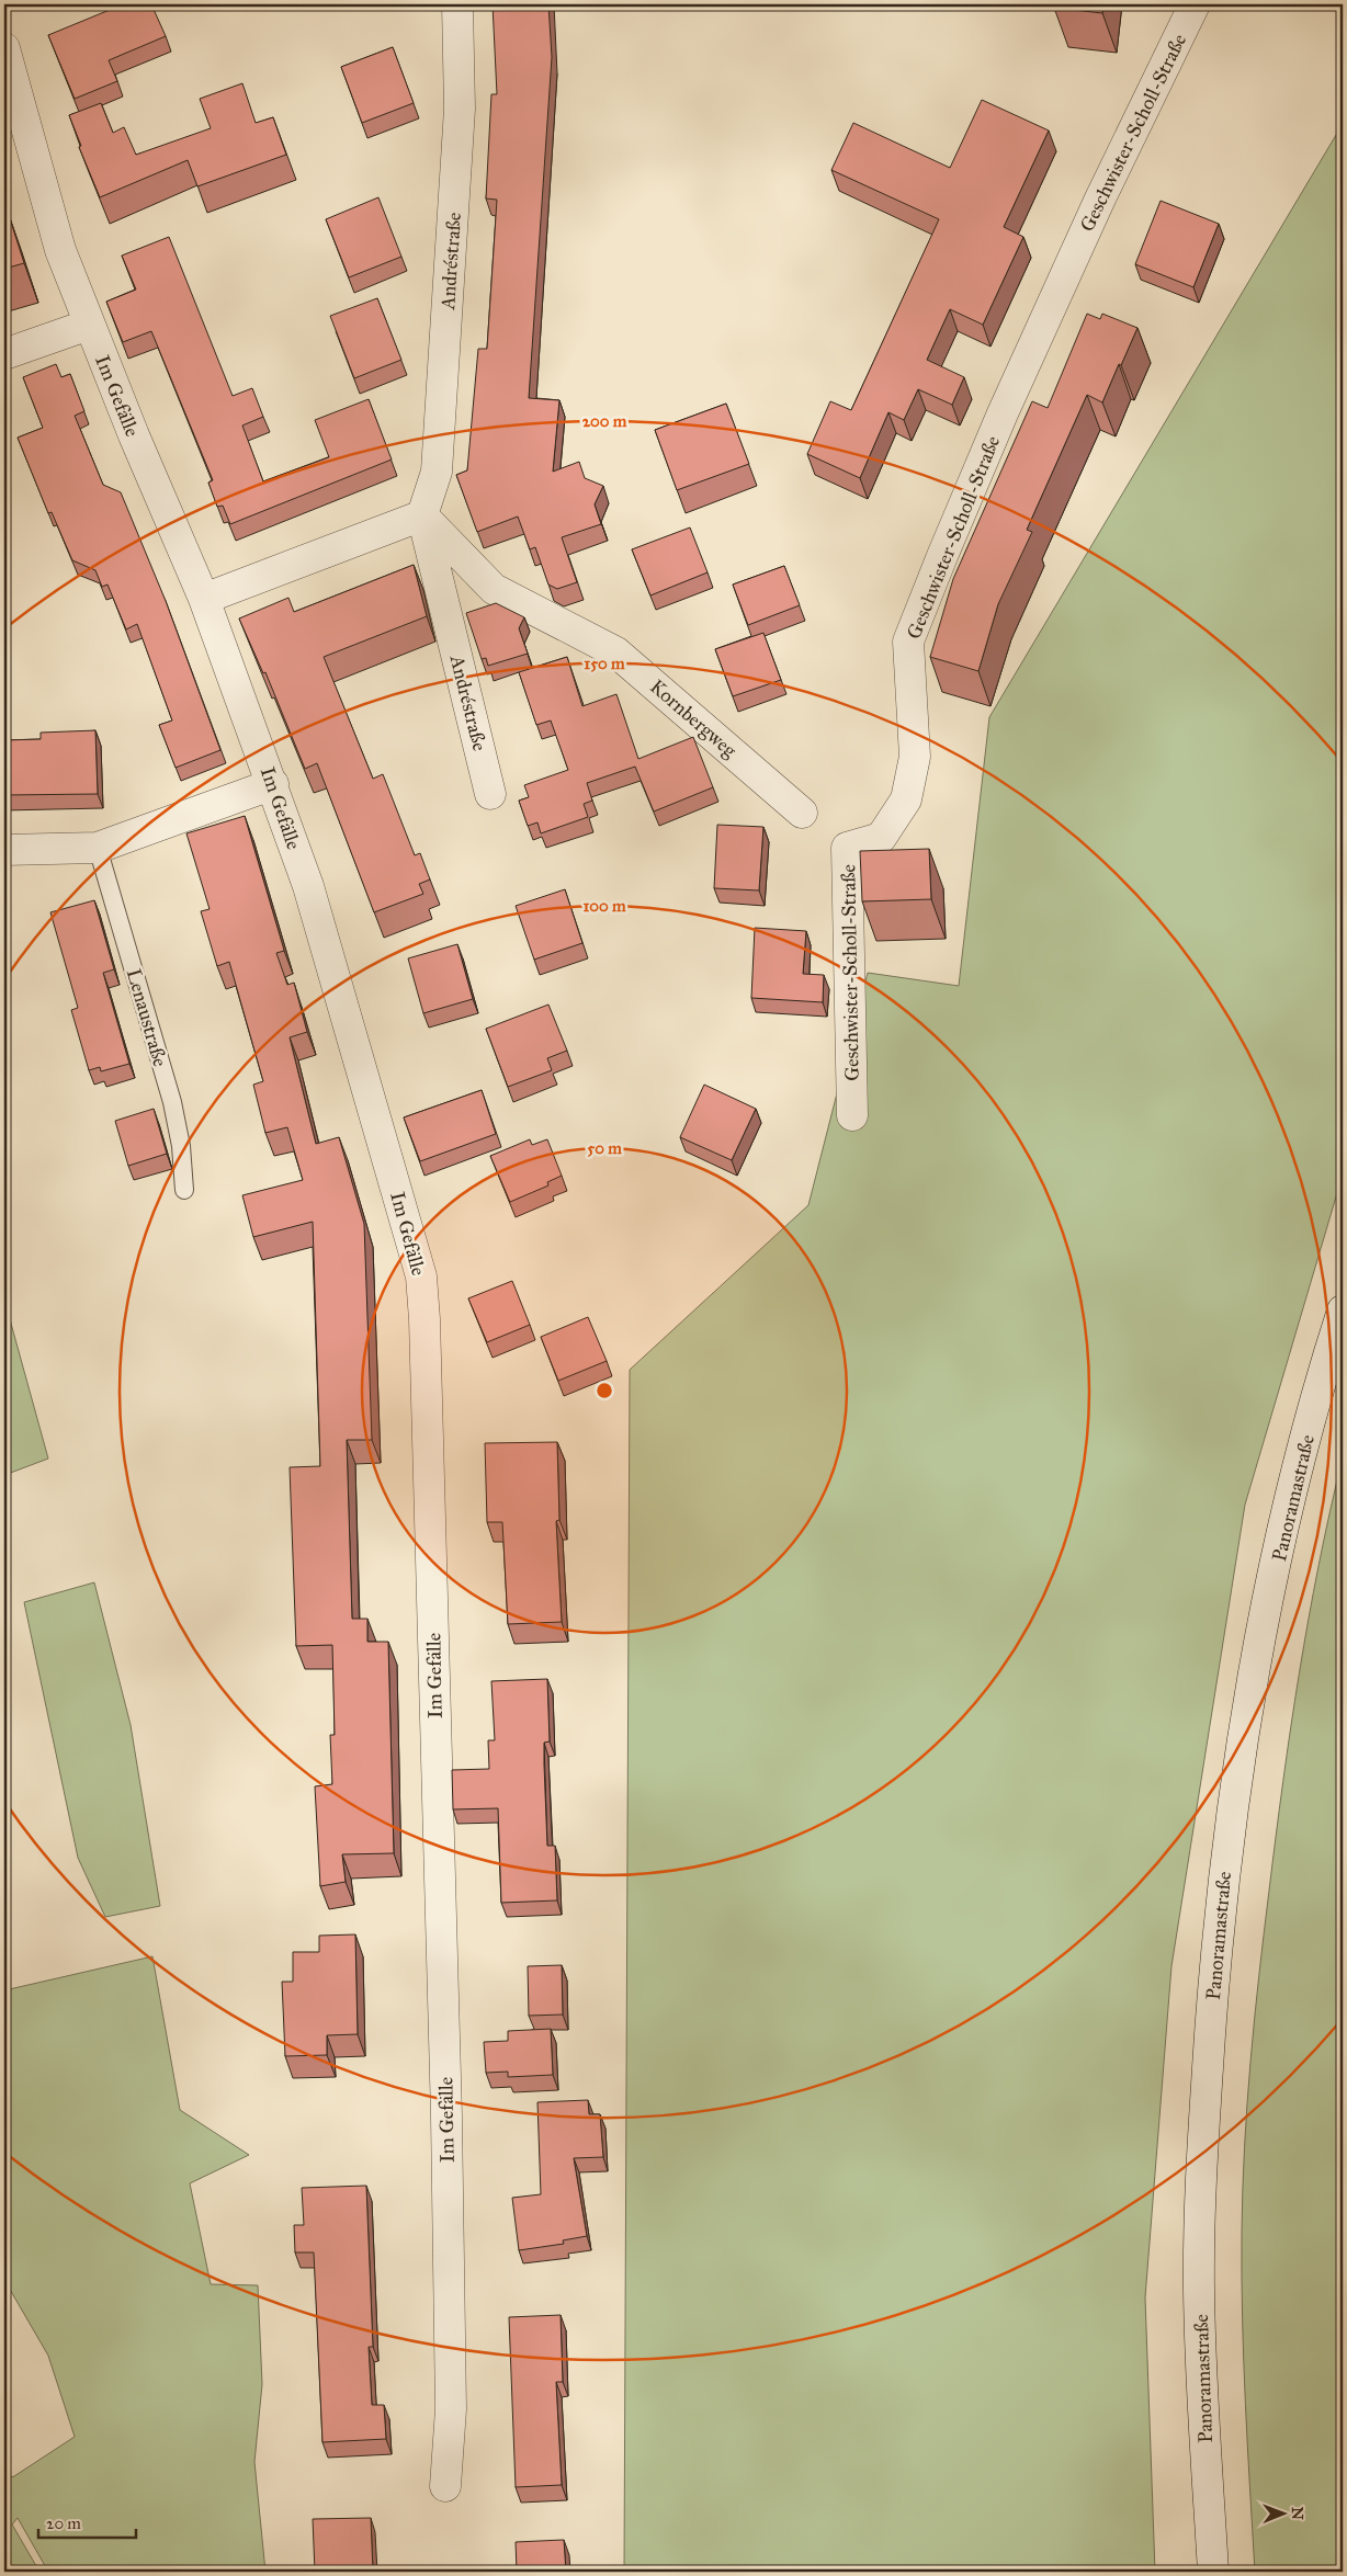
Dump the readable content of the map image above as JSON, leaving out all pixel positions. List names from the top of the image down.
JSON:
{
  "streets": {
    "street": [
      "Geschwister-Scholl-Straße",
      "Andréstraße",
      "Im Gefälle",
      "Kornbergweg",
      "Panoramastraße"
    ],
    "lane": ["Lenaustraße"]
  },
  "crossings": [
    ["Andréstraße", "Kornbergweg"]
  ],
  "scale_bar": "20 m",
  "north": "right",
  "rings": [
    "200 m",
    "150 m",
    "100 m",
    "50 m"
  ]
}
